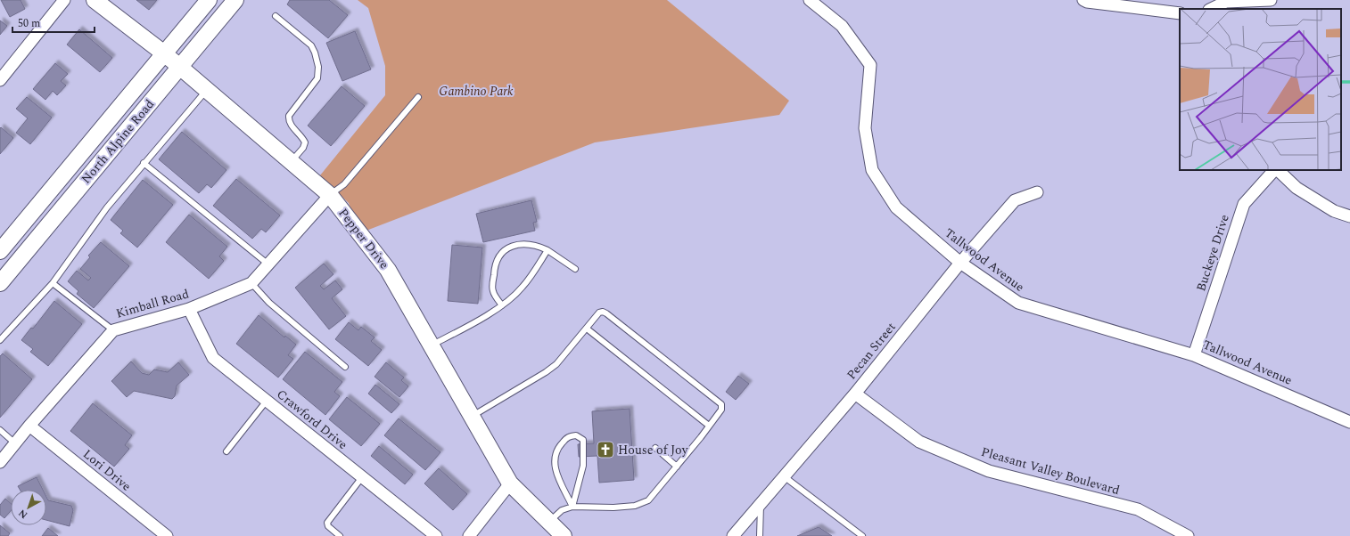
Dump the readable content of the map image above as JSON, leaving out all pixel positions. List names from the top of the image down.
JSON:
{
  "streets": {
    "street": [
      "North Alpine Road",
      "Pepper Drive",
      "Buckeye Drive",
      "Tallwood Avenue",
      "Kimball Road",
      "Pecan Street",
      "Crawford Drive",
      "Lori Drive",
      "Pleasant Valley Boulevard"
    ]
  },
  "crossings": [
    ["North Alpine Road", "Pepper Drive"],
    ["Pepper Drive", "Kimball Road"],
    ["Buckeye Drive", "Tallwood Avenue"],
    ["Tallwood Avenue", "Pecan Street"],
    ["Kimball Road", "Crawford Drive"],
    ["Kimball Road", "Lori Drive"],
    ["Pecan Street", "Pleasant Valley Boulevard"]
  ],
  "parks": ["Gambino Park"],
  "places": {
    "church": ["House of Joy"]
  },
  "scale_bar": "50 m",
  "north": "bottom left"
}
